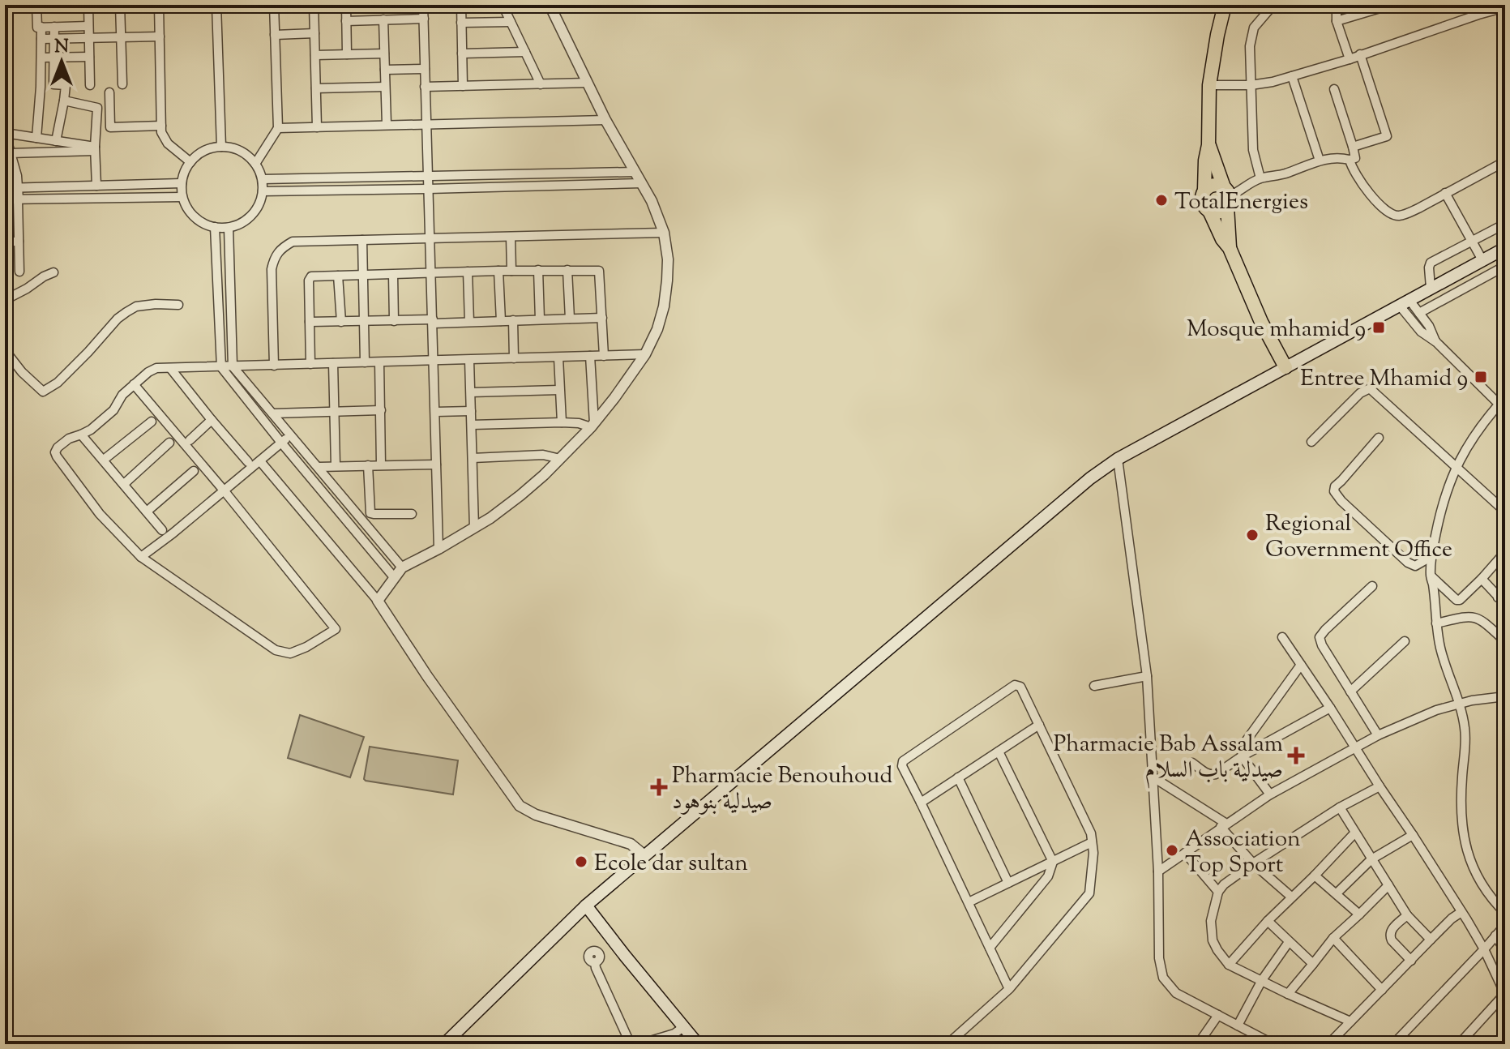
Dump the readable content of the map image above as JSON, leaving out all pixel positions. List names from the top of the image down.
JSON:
{
  "places": {
    "other": [
      "TotalEnergies",
      "Regional Government Office",
      "Association Top Sport",
      "Ecole dar sultan"
    ],
    "transit": ["Mosque mhamid 9", "Entree Mhamid 9"],
    "health": ["Pharmacie Bab Assalam صيدلية باب السلام", "Pharmacie Benouhoud صيدلية بنوهود"]
  },
  "north": "top"
}
